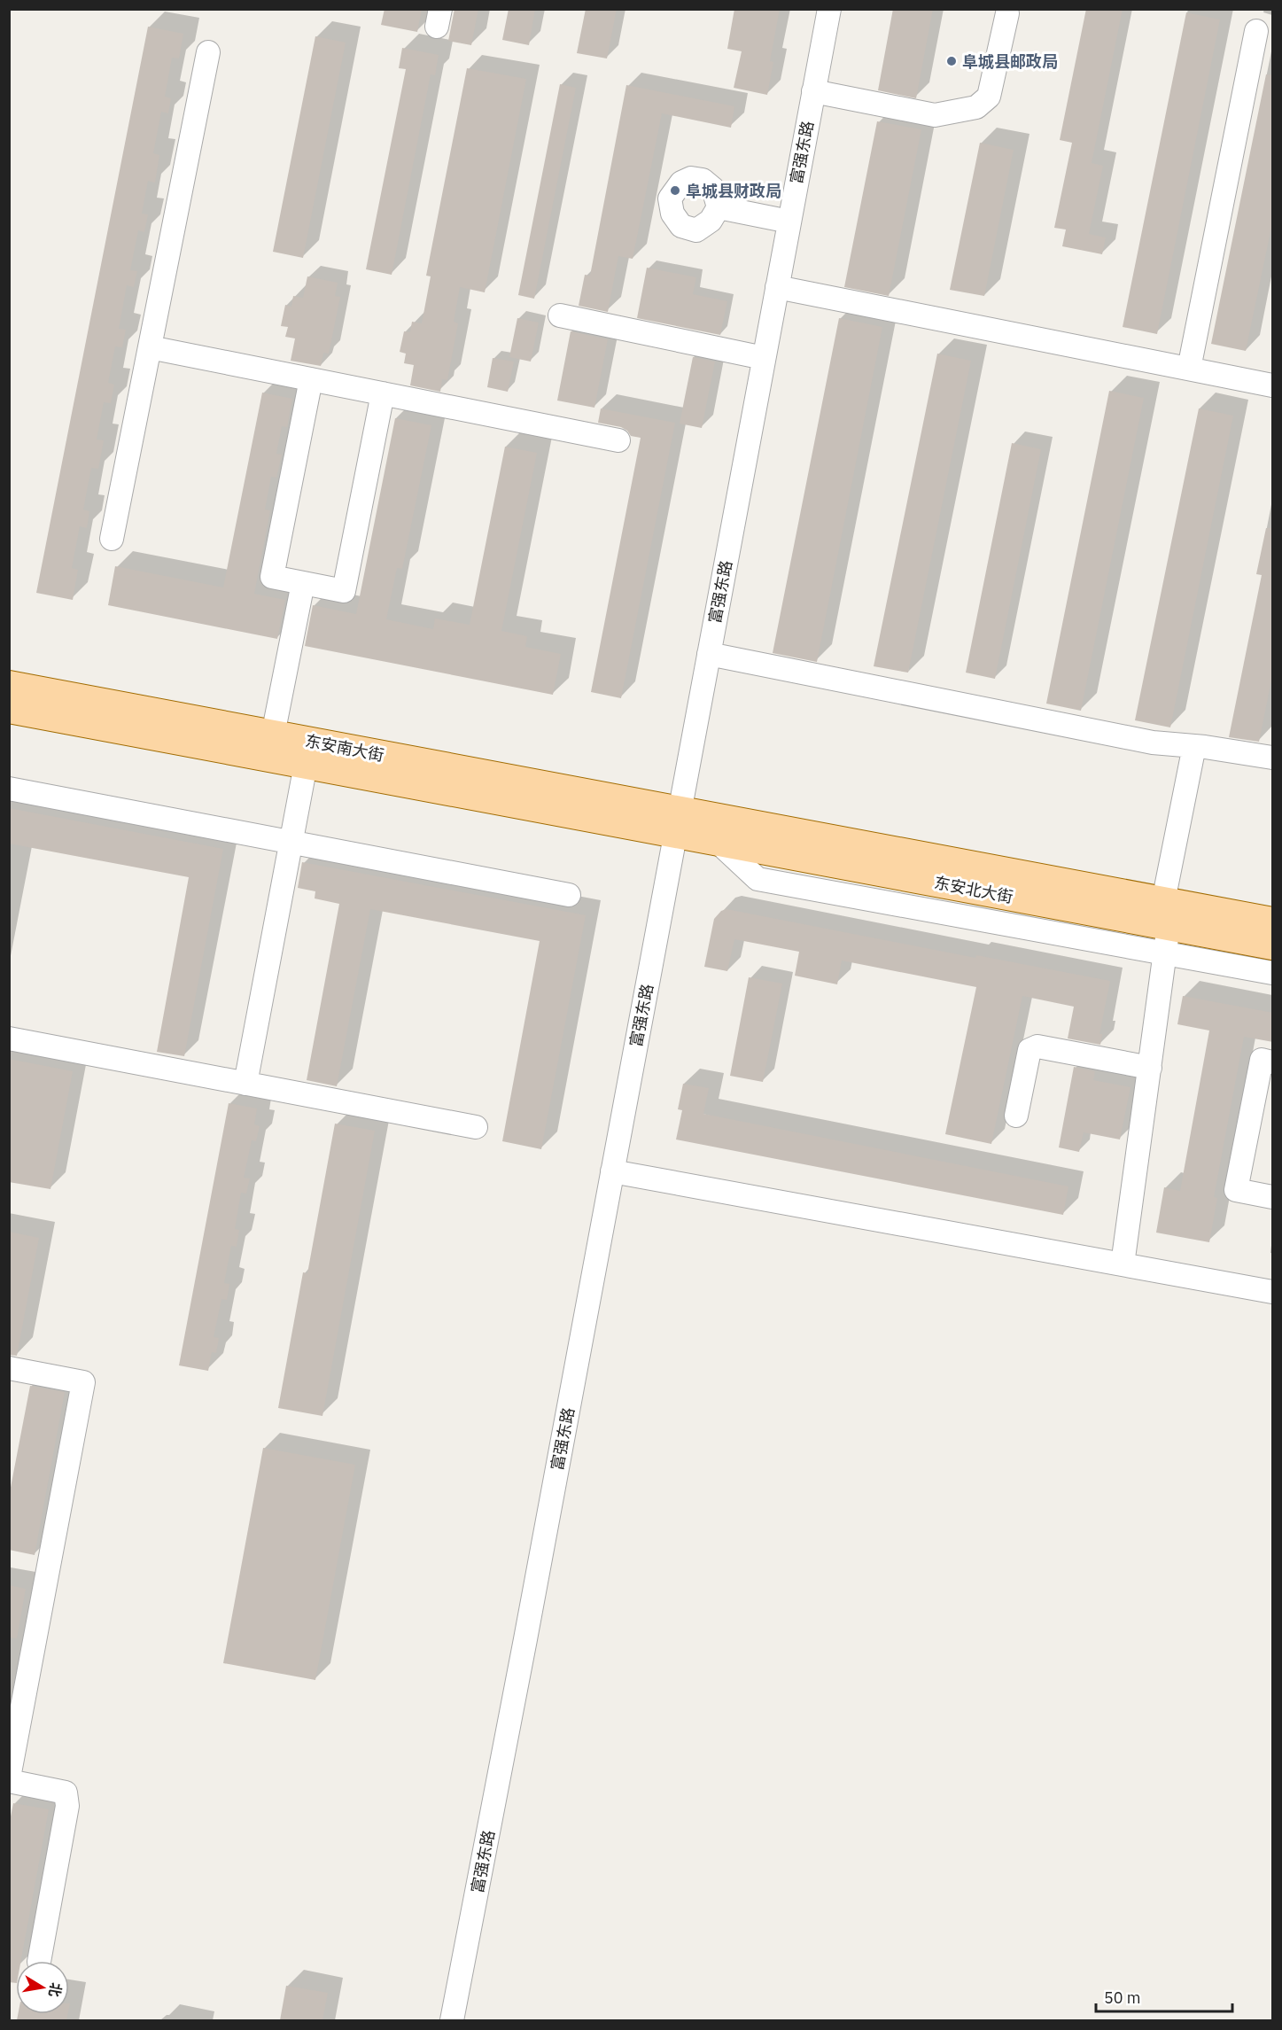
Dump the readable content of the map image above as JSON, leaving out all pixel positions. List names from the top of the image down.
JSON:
{
  "streets": {
    "main road": ["东安南大街", "东安北大街"],
    "street": ["富强东路"]
  },
  "crossings": [
    ["富强东路", "东安南大街"],
    ["富强东路", "东安北大街"],
    ["东安南大街", "东安北大街"]
  ],
  "places": ["阜城县邮政局", "阜城县财政局"],
  "scale_bar": "50 m",
  "north": "right"
}
